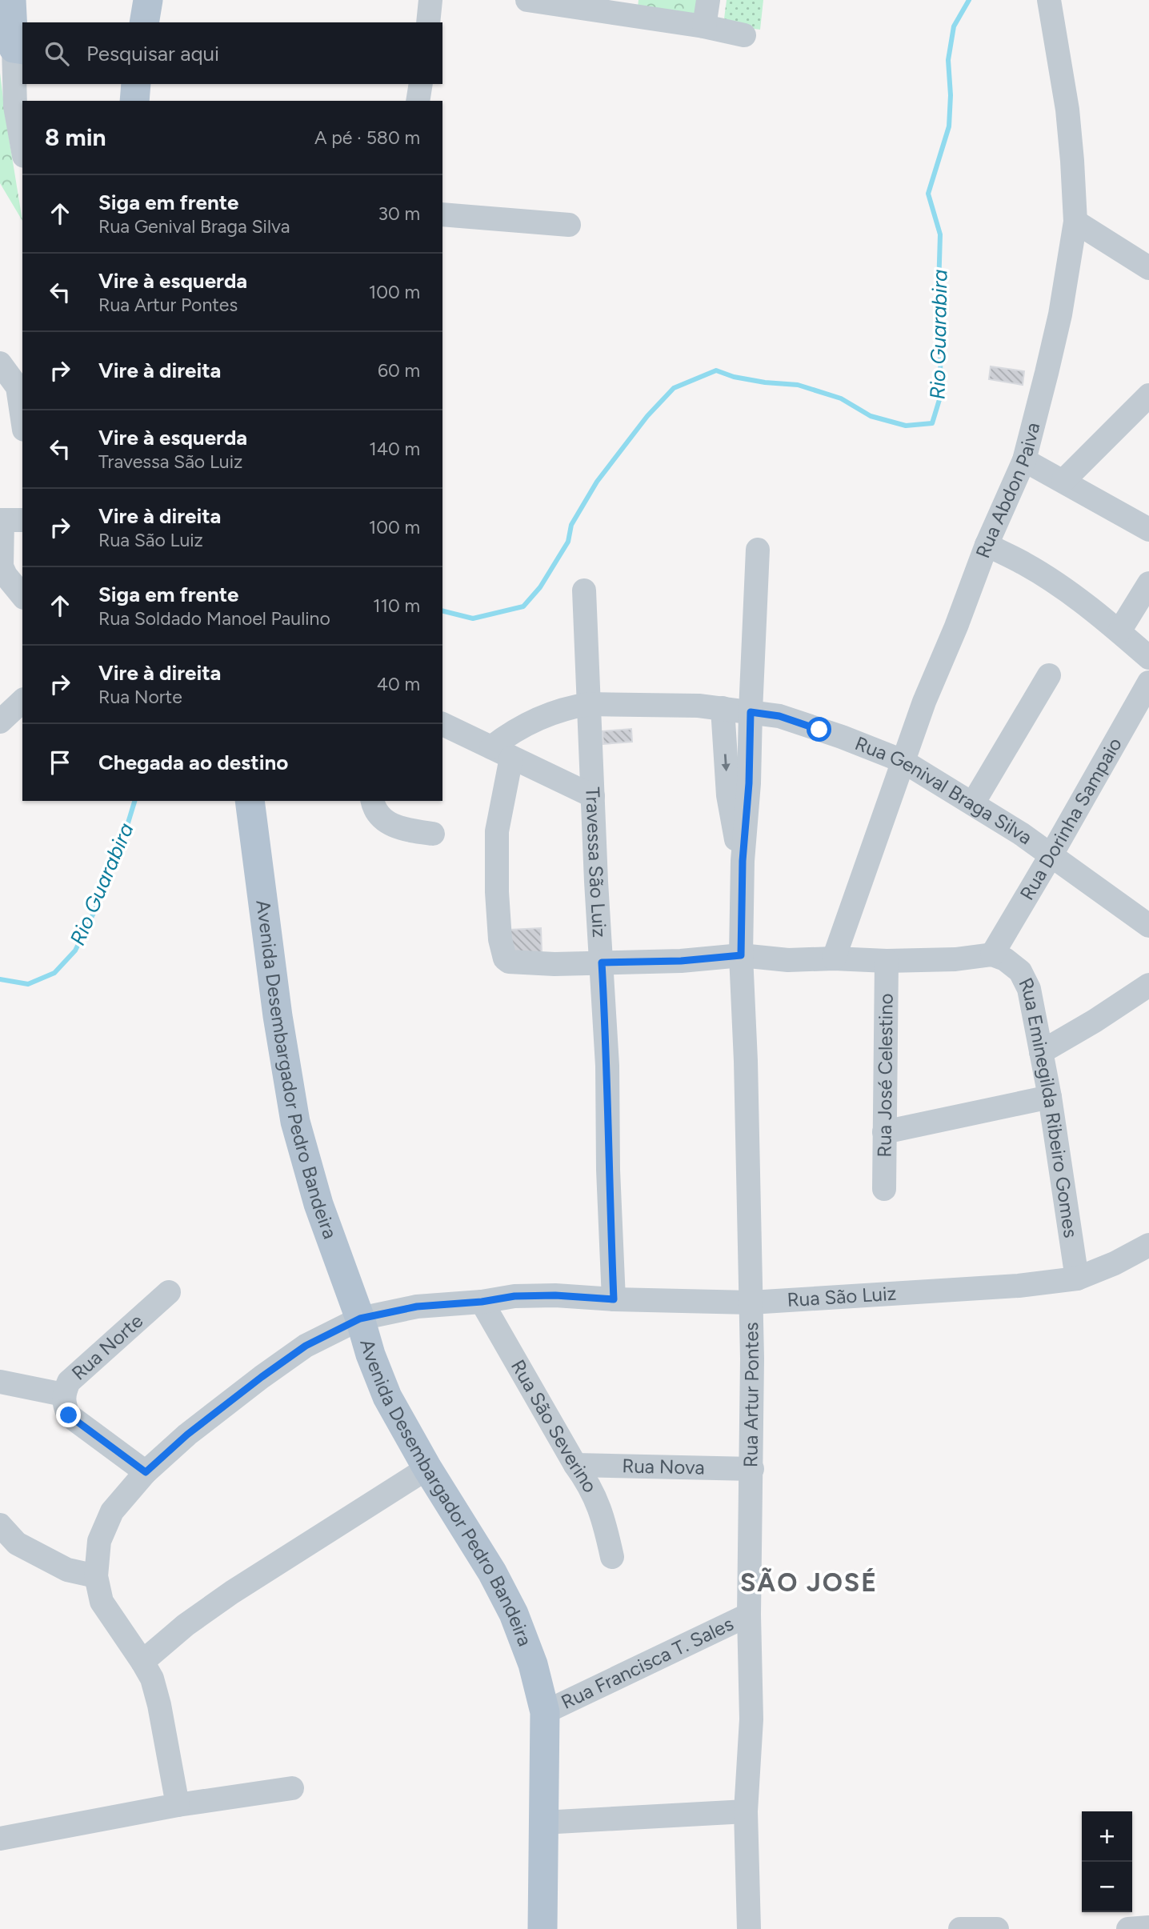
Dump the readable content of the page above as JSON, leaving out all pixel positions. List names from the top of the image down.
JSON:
{
  "streets": {
    "main road": ["Avenida Desembargador Pedro Bandeira"],
    "street": [
      "Rua Abdon Paiva",
      "Rua Genival Braga Silva",
      "Rua Dorinha Sampaio",
      "Travessa São Luiz",
      "Rua José Celestino",
      "Rua Eminegilda Ribeiro Gomes",
      "Rua São Luiz",
      "Rua Norte",
      "Rua Artur Pontes",
      "Rua São Severino",
      "Rua Nova",
      "Rua Francisca T. Sales"
    ]
  },
  "crossings": [
    ["Rua Abdon Paiva", "Rua Genival Braga Silva"],
    ["Rua Genival Braga Silva", "Rua Dorinha Sampaio"],
    ["Rua Genival Braga Silva", "Travessa São Luiz"],
    ["Rua Genival Braga Silva", "Rua Artur Pontes"],
    ["Rua Dorinha Sampaio", "Rua Eminegilda Ribeiro Gomes"],
    ["Travessa São Luiz", "Rua São Luiz"],
    ["Avenida Desembargador Pedro Bandeira", "Rua São Luiz"],
    ["Avenida Desembargador Pedro Bandeira", "Rua Francisca T. Sales"],
    ["Rua Eminegilda Ribeiro Gomes", "Rua São Luiz"],
    ["Rua São Luiz", "Rua Norte"],
    ["Rua São Luiz", "Rua Artur Pontes"],
    ["Rua São Luiz", "Rua São Severino"],
    ["Rua Artur Pontes", "Rua Nova"],
    ["Rua Artur Pontes", "Rua Francisca T. Sales"],
    ["Rua São Severino", "Rua Nova"]
  ],
  "districts": ["SÃO JOSÉ"],
  "water": ["Rio Guarabira"],
  "page": {
    "search": "Pesquisar aqui",
    "heading": ["8 min", "A pé · 580 m"],
    "list": [
      ["Siga em frente", "Rua Genival Braga Silva", "30 m"],
      ["Vire à esquerda", "Rua Artur Pontes", "100 m"],
      ["Vire à direita", "60 m"],
      ["Vire à esquerda", "Travessa São Luiz", "140 m"],
      ["Vire à direita", "Rua São Luiz", "100 m"],
      ["Siga em frente", "Rua Soldado Manoel Paulino", "110 m"],
      ["Vire à direita", "Rua Norte", "40 m"],
      "Chegada ao destino"
    ],
    "map_buttons": ["+", "−"]
  }
}
